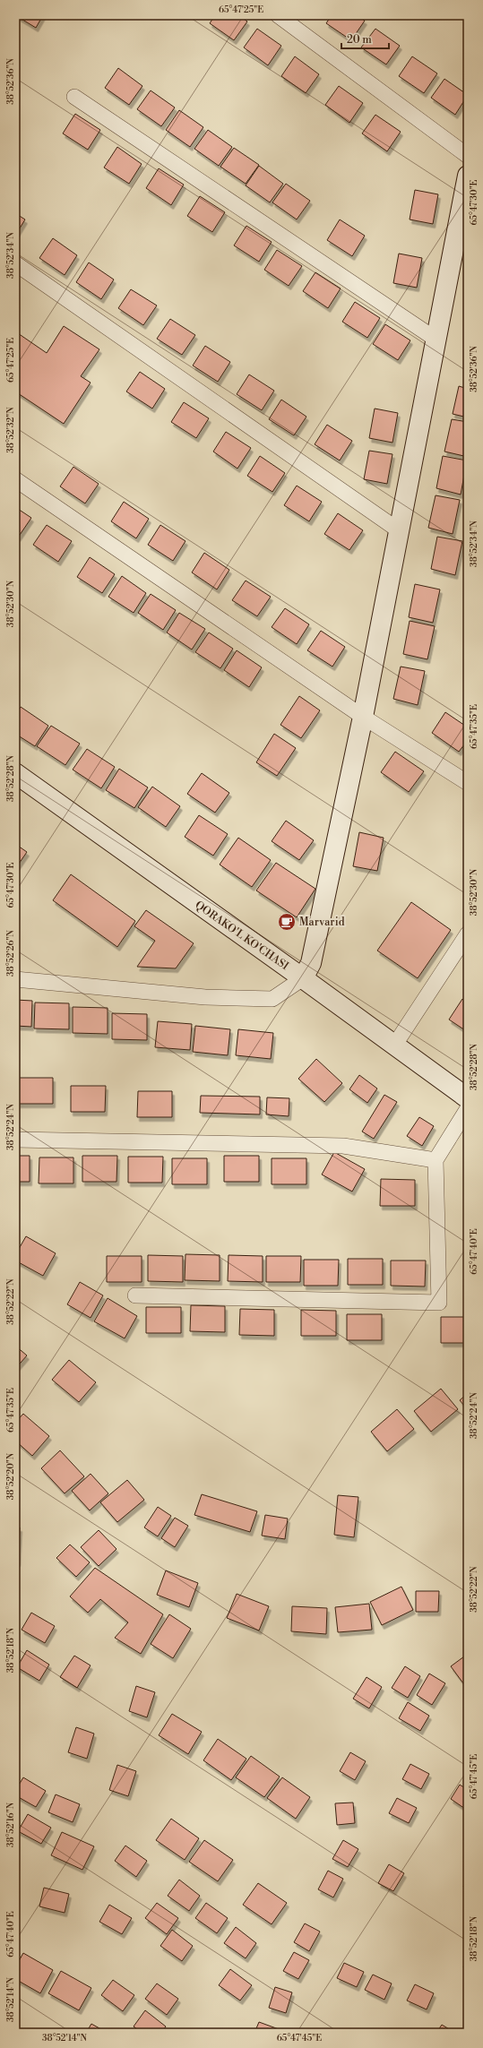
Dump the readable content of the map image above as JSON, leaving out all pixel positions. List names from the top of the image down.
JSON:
{
  "streets": {
    "street": ["QORAKO'L KO'CHASI"]
  },
  "places": {
    "cafe": ["Marvarid"]
  },
  "scale_bar": "20 m",
  "coordinates": [
    "65°47'25\"E",
    "38°52'36\"N",
    "65°47'30\"E",
    "38°52'34\"N",
    "38°52'32\"N",
    "38°52'30\"N",
    "65°47'35\"E",
    "38°52'28\"N",
    "38°52'26\"N",
    "38°52'24\"N",
    "65°47'40\"E",
    "38°52'22\"N",
    "38°52'20\"N",
    "38°52'18\"N",
    "65°47'45\"E",
    "38°52'16\"N",
    "38°52'14\"N"
  ]
}
